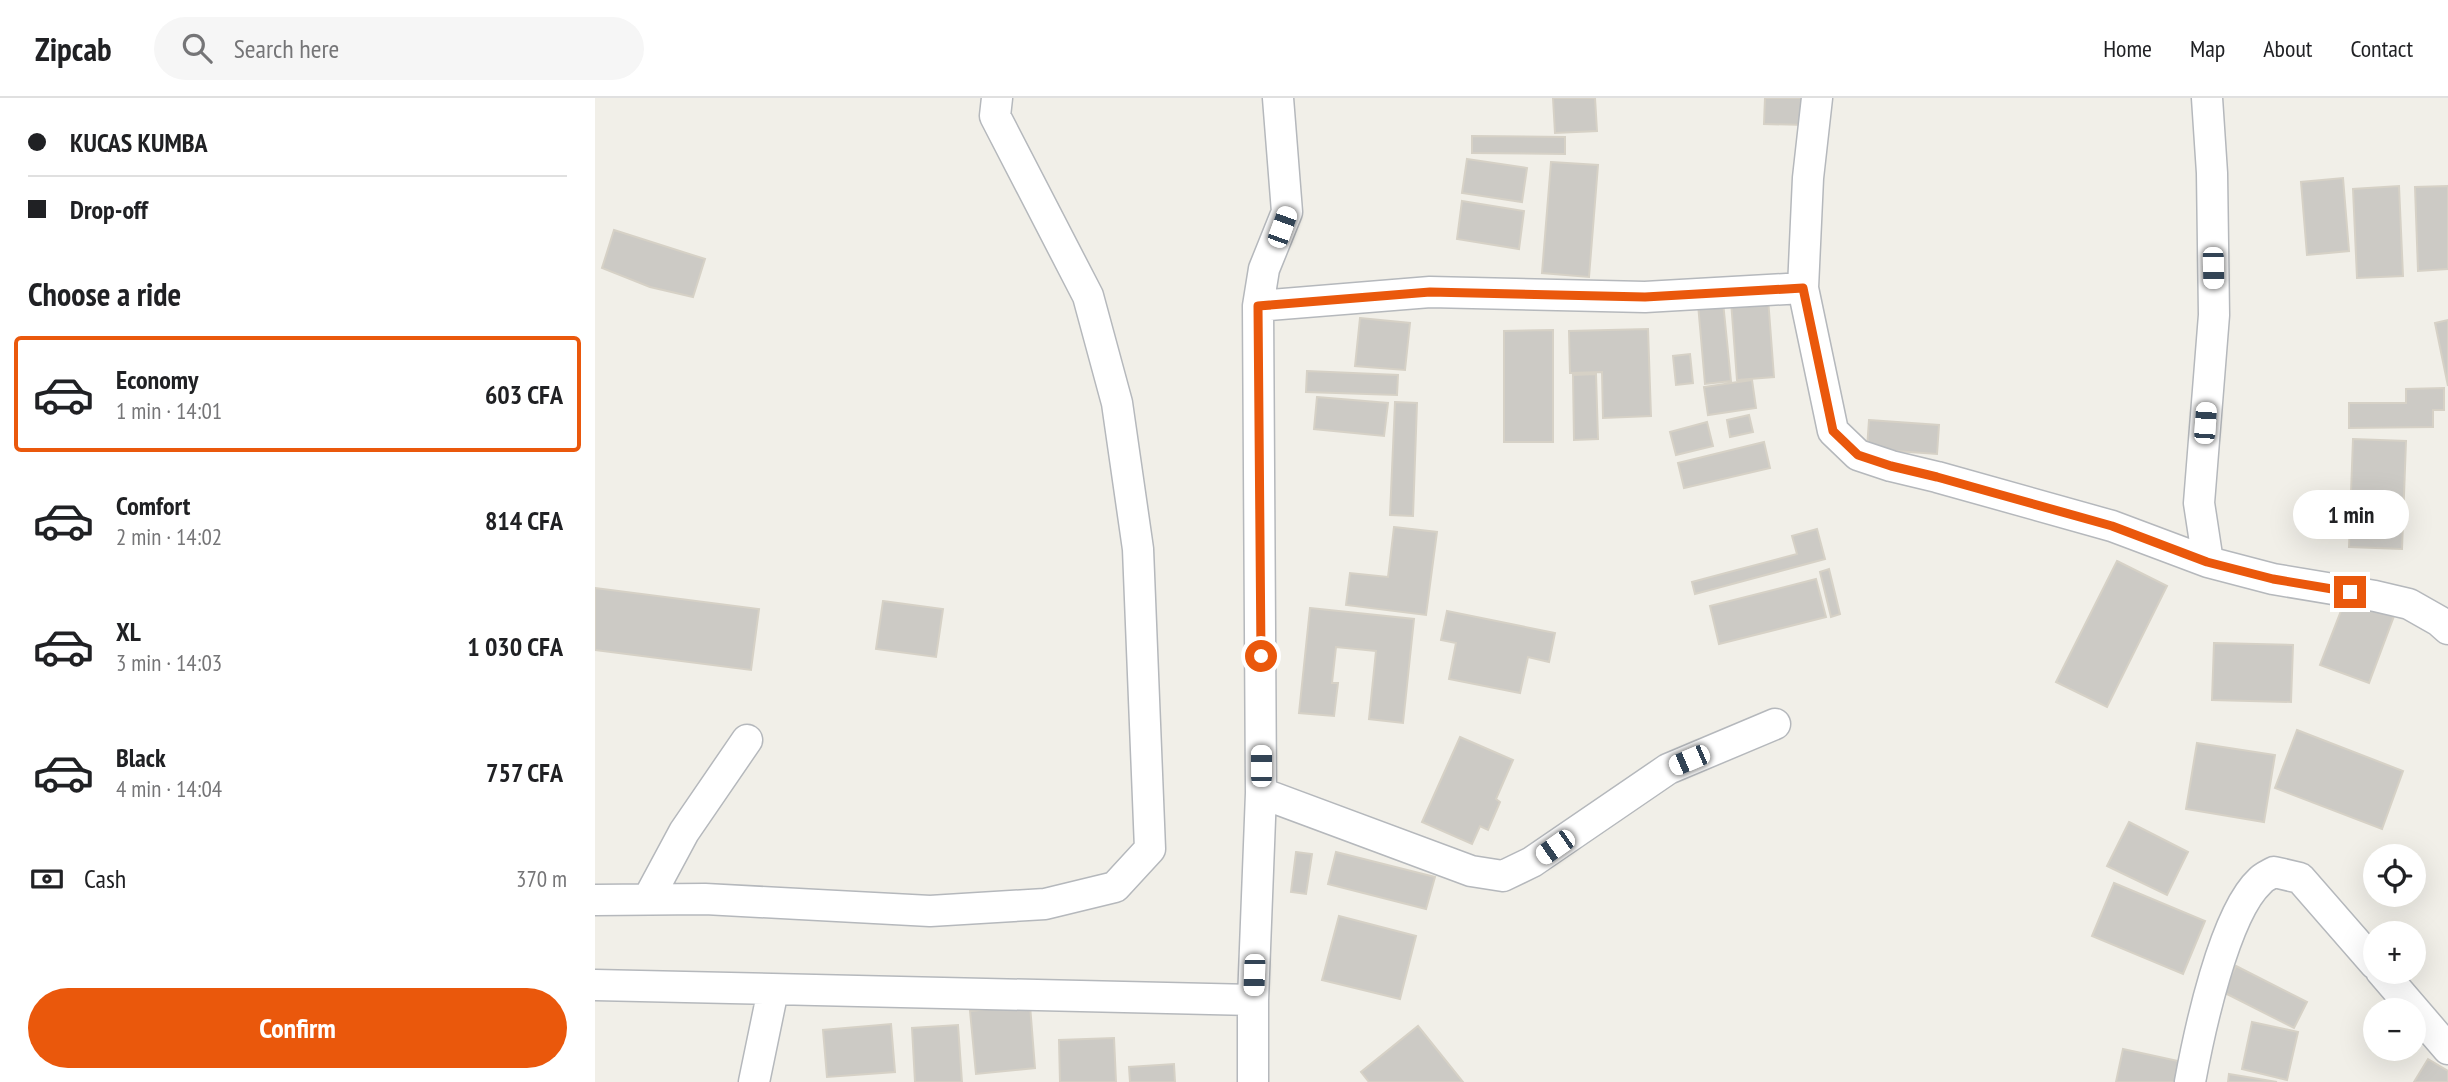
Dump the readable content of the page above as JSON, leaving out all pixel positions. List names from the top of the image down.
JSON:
{
  "page": {
    "header": "Zipcab",
    "search": "Search here",
    "nav": [
      "Home",
      "Map",
      "About",
      "Contact"
    ],
    "banner": ["KUCAS KUMBA", "Drop-off"],
    "heading": "Choose a ride",
    "list": [
      {
        "name": "Economy",
        "note": "1 min · 14:01",
        "value": "603 CFA"
      },
      {
        "name": "Comfort",
        "note": "2 min · 14:02",
        "value": "814 CFA"
      },
      {
        "name": "XL",
        "note": "3 min · 14:03",
        "value": "1 030 CFA"
      },
      {
        "name": "Black",
        "note": "4 min · 14:04",
        "value": "757 CFA"
      }
    ],
    "bubble": "1 min",
    "pay": ["Cash", "370 m"],
    "map_buttons": ["+", "−"],
    "buttons": "Confirm"
  }
}
